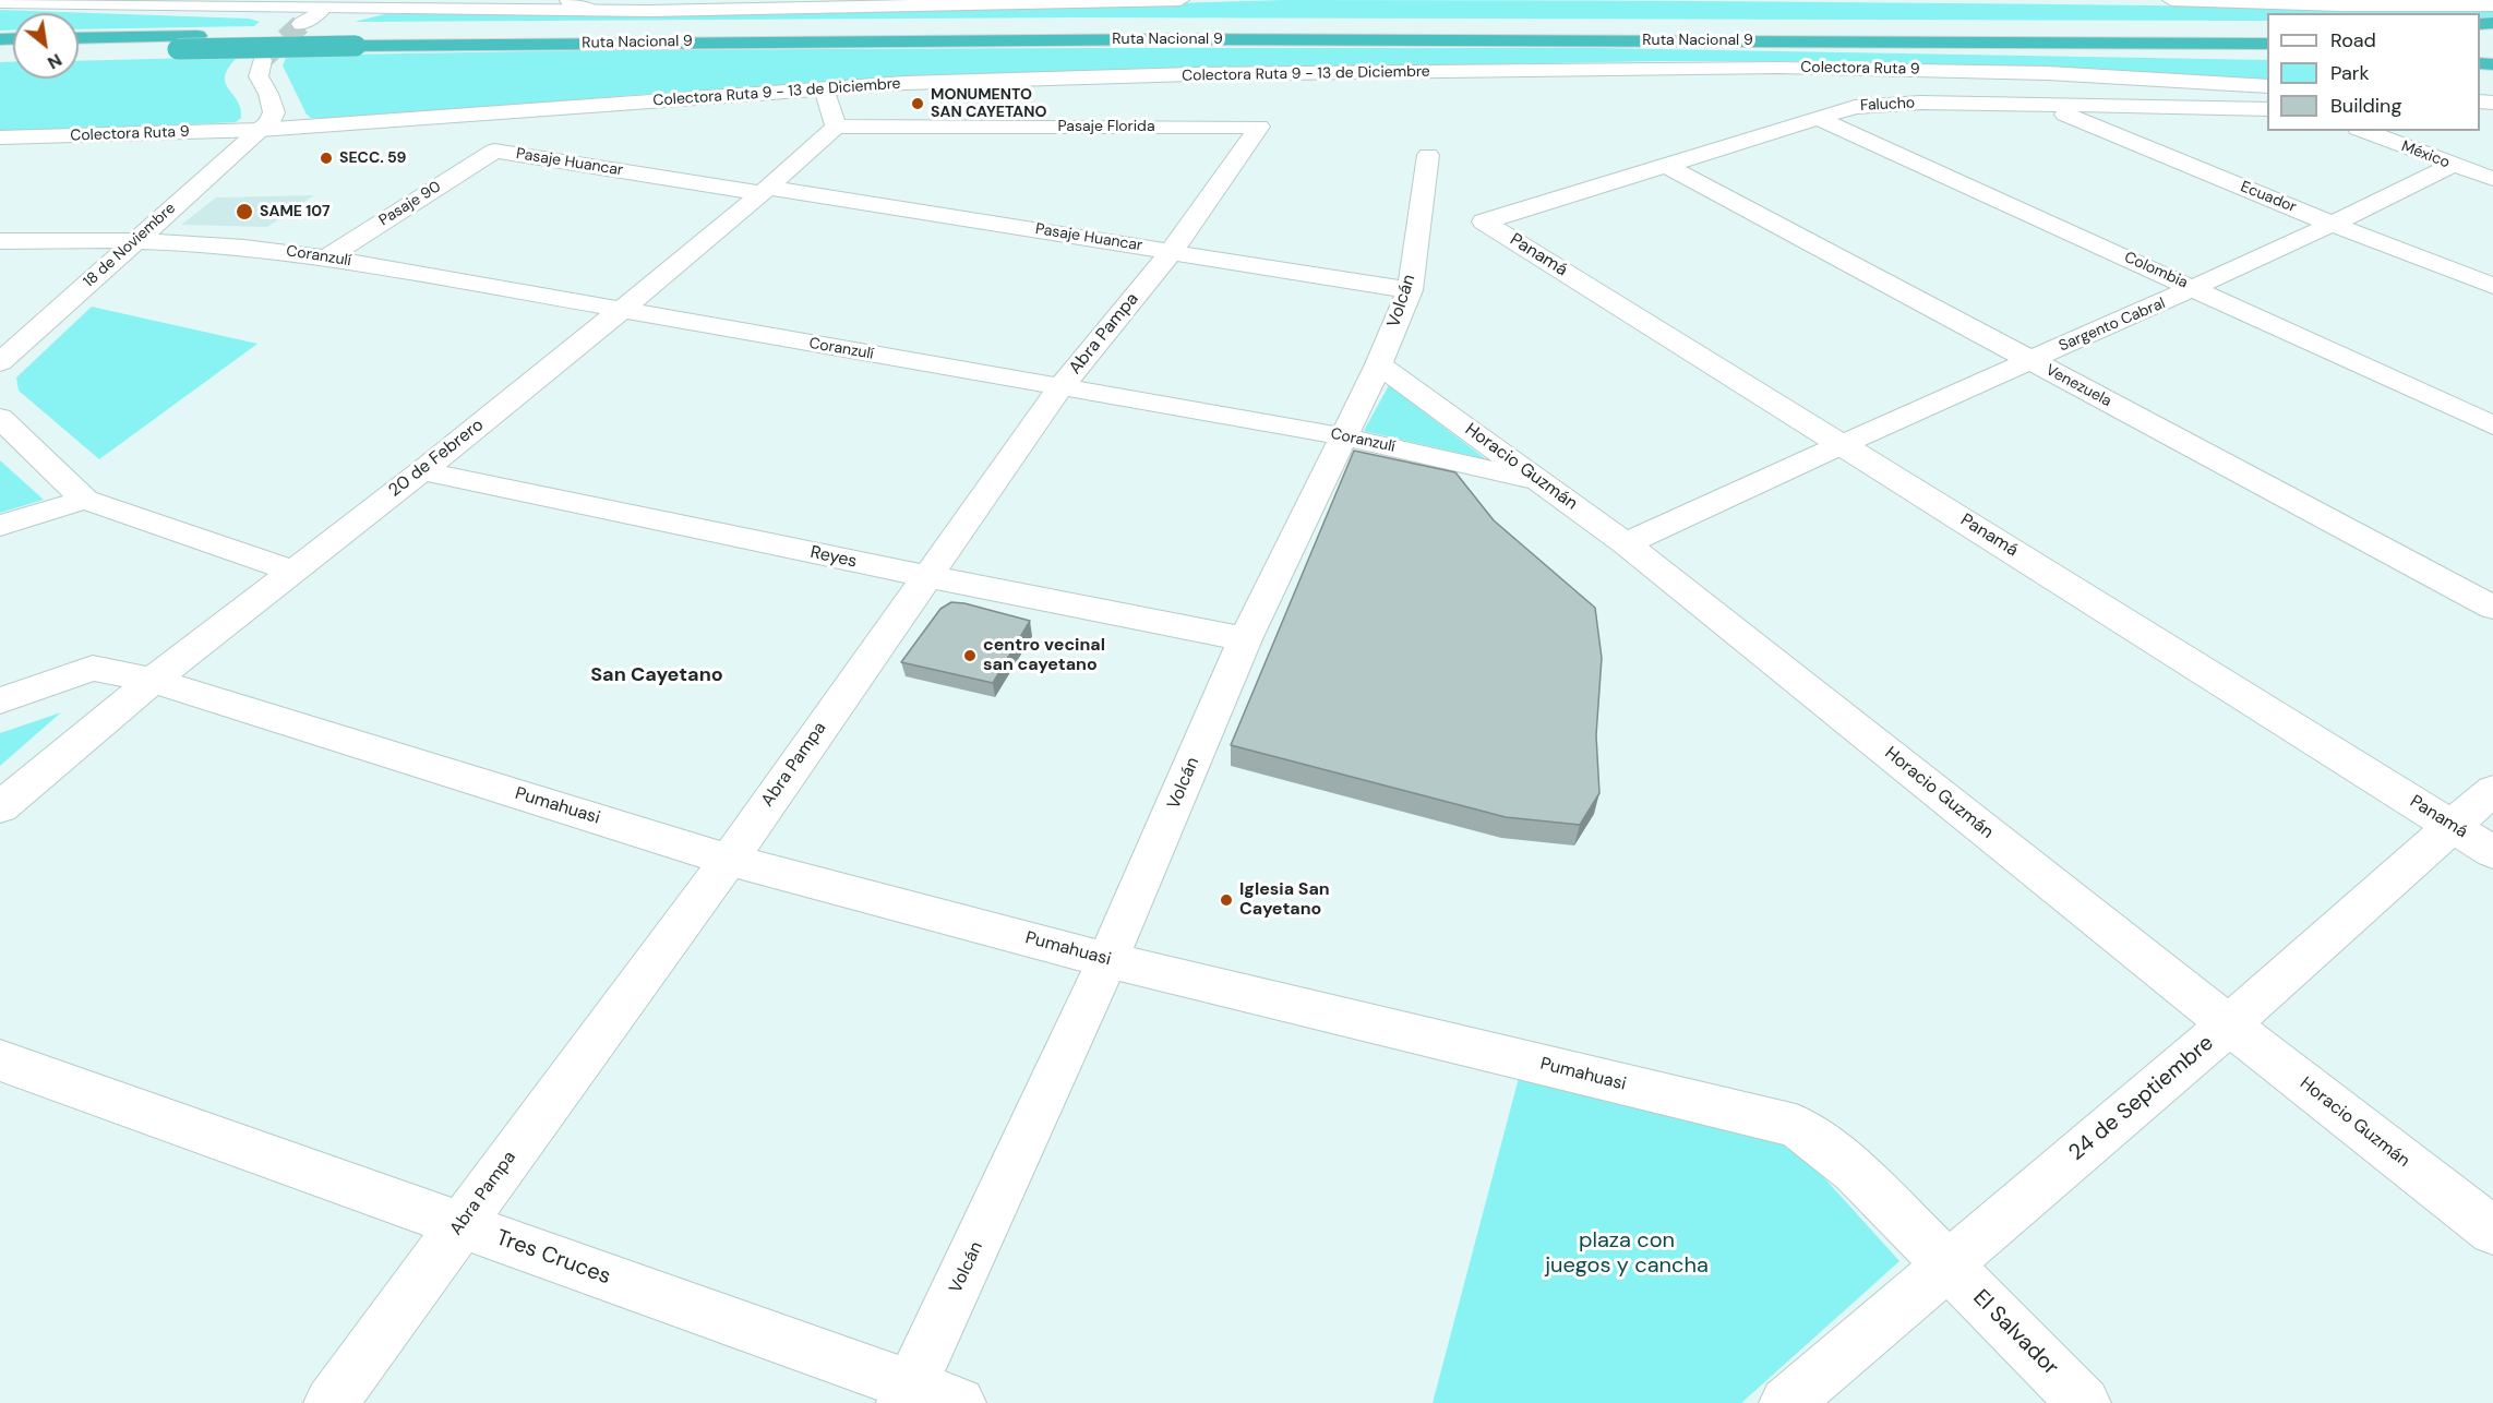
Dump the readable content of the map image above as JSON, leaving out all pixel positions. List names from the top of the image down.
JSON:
{
  "streets": {
    "highway": ["Ruta Nacional 9"],
    "street": [
      "Colectora Ruta 9",
      "Colectora Ruta 9 - 13 de Diciembre",
      "Falucho",
      "Pasaje Florida",
      "México",
      "Pasaje Huancar",
      "Ecuador",
      "Pasaje 90",
      "18 de Noviembre",
      "Panamá",
      "Coranzulí",
      "Colombia",
      "Volcán",
      "Sargento Cabral",
      "Abra Pampa",
      "Venezuela",
      "20 de Febrero",
      "Horacio Guzmán",
      "Reyes",
      "Pumahuasi",
      "24 de Septiembre",
      "Tres Cruces",
      "El Salvador"
    ]
  },
  "crossings": [
    ["Colectora Ruta 9", "Colectora Ruta 9 - 13 de Diciembre"],
    ["Colectora Ruta 9", "18 de Noviembre"],
    ["Colectora Ruta 9 - 13 de Diciembre", "18 de Noviembre"],
    ["Falucho", "Ecuador"],
    ["Falucho", "Panamá"],
    ["Falucho", "Colombia"],
    ["Falucho", "Venezuela"],
    ["Pasaje Florida", "Abra Pampa"],
    ["Pasaje Florida", "20 de Febrero"],
    ["México", "Sargento Cabral"],
    ["Pasaje Huancar", "Pasaje 90"],
    ["Pasaje Huancar", "Volcán"],
    ["Pasaje Huancar", "Abra Pampa"],
    ["Pasaje Huancar", "20 de Febrero"],
    ["Ecuador", "Sargento Cabral"],
    ["Pasaje 90", "Coranzulí"],
    ["18 de Noviembre", "Coranzulí"],
    ["Panamá", "Sargento Cabral"],
    ["Panamá", "24 de Septiembre"],
    ["Coranzulí", "Volcán"],
    ["Coranzulí", "Abra Pampa"],
    ["Coranzulí", "20 de Febrero"],
    ["Coranzulí", "Horacio Guzmán"],
    ["Colombia", "Sargento Cabral"],
    ["Volcán", "Horacio Guzmán"],
    ["Volcán", "Reyes"],
    ["Volcán", "Pumahuasi"],
    ["Volcán", "Tres Cruces"],
    ["Sargento Cabral", "Venezuela"],
    ["Sargento Cabral", "Horacio Guzmán"],
    ["Abra Pampa", "Reyes"],
    ["Abra Pampa", "Pumahuasi"],
    ["Abra Pampa", "Tres Cruces"],
    ["20 de Febrero", "Reyes"],
    ["20 de Febrero", "Pumahuasi"],
    ["Horacio Guzmán", "24 de Septiembre"],
    ["Pumahuasi", "24 de Septiembre"],
    ["Pumahuasi", "El Salvador"],
    ["24 de Septiembre", "El Salvador"]
  ],
  "districts": ["San Cayetano"],
  "parks": ["plaza con juegos y cancha"],
  "places": [
    "MONUMENTO SAN CAYETANO",
    "SECC. 59",
    "SAME 107",
    "centro vecinal san cayetano",
    "Iglesia San Cayetano"
  ],
  "legend": ["Road", "Park", "Building"],
  "north": "bottom right"
}
